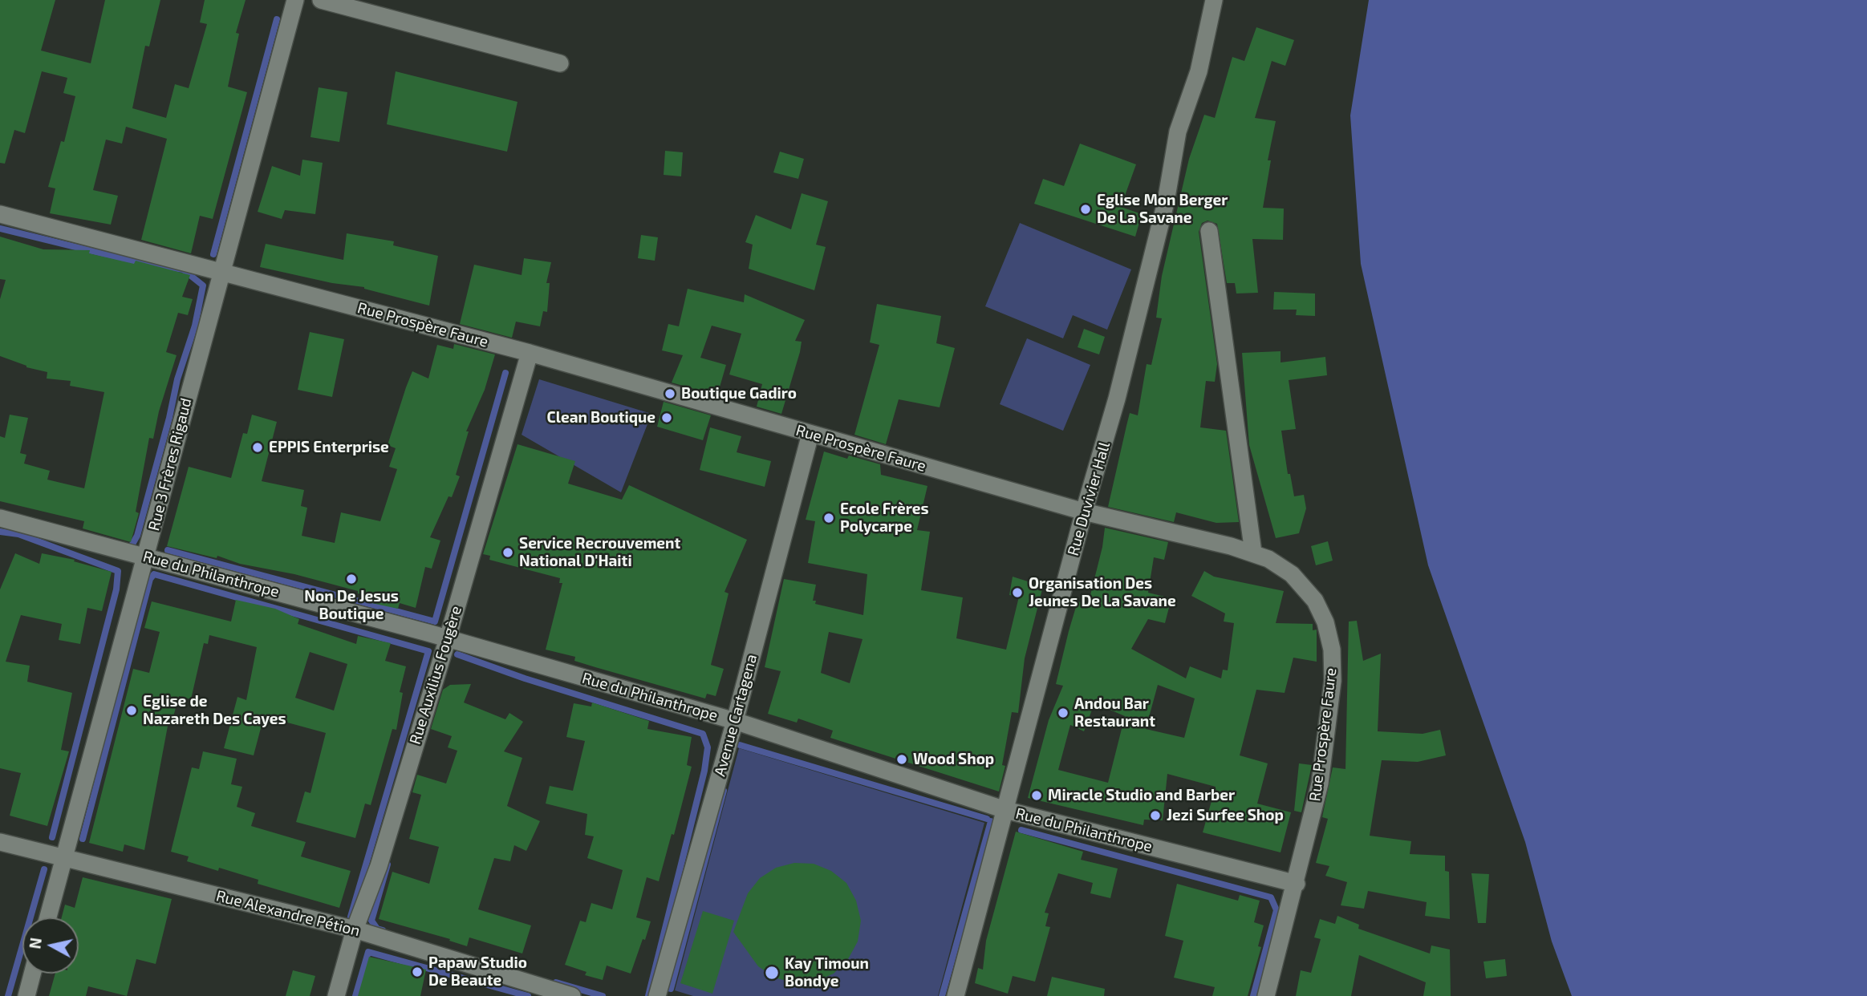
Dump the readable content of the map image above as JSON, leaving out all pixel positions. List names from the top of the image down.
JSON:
{
  "streets": {
    "street": [
      "Rue Prospère Faure",
      "Rue 3 Frères Rigaud",
      "Rue Duvivier Hall",
      "Rue du Philanthrope",
      "Rue Auxilius Fougère",
      "Avenue Cartagena",
      "Rue Alexandre Pétion"
    ]
  },
  "crossings": [
    ["Rue Prospère Faure", "Rue 3 Frères Rigaud"],
    ["Rue Prospère Faure", "Rue Duvivier Hall"],
    ["Rue Prospère Faure", "Rue du Philanthrope"],
    ["Rue Prospère Faure", "Rue Auxilius Fougère"],
    ["Rue Prospère Faure", "Avenue Cartagena"],
    ["Rue 3 Frères Rigaud", "Rue du Philanthrope"],
    ["Rue 3 Frères Rigaud", "Rue Alexandre Pétion"],
    ["Rue Duvivier Hall", "Rue du Philanthrope"],
    ["Rue du Philanthrope", "Rue Auxilius Fougère"],
    ["Rue du Philanthrope", "Avenue Cartagena"],
    ["Rue Auxilius Fougère", "Rue Alexandre Pétion"]
  ],
  "places": [
    "Eglise Mon Berger De La Savane",
    "Boutique Gadiro",
    "Clean Boutique",
    "EPPIS Enterprise",
    "Ecole Frères Polycarpe",
    "Service Recrouvement National D'Haiti",
    "Non De Jesus Boutique",
    "Organisation Des Jeunes De La Savane",
    "Eglise de Nazareth Des Cayes",
    "Andou Bar Restaurant",
    "Wood Shop",
    "Miracle Studio and Barber",
    "Jezi Surfee Shop",
    "Papaw Studio De Beaute",
    "Kay Timoun Bondye"
  ],
  "north": "left"
}
